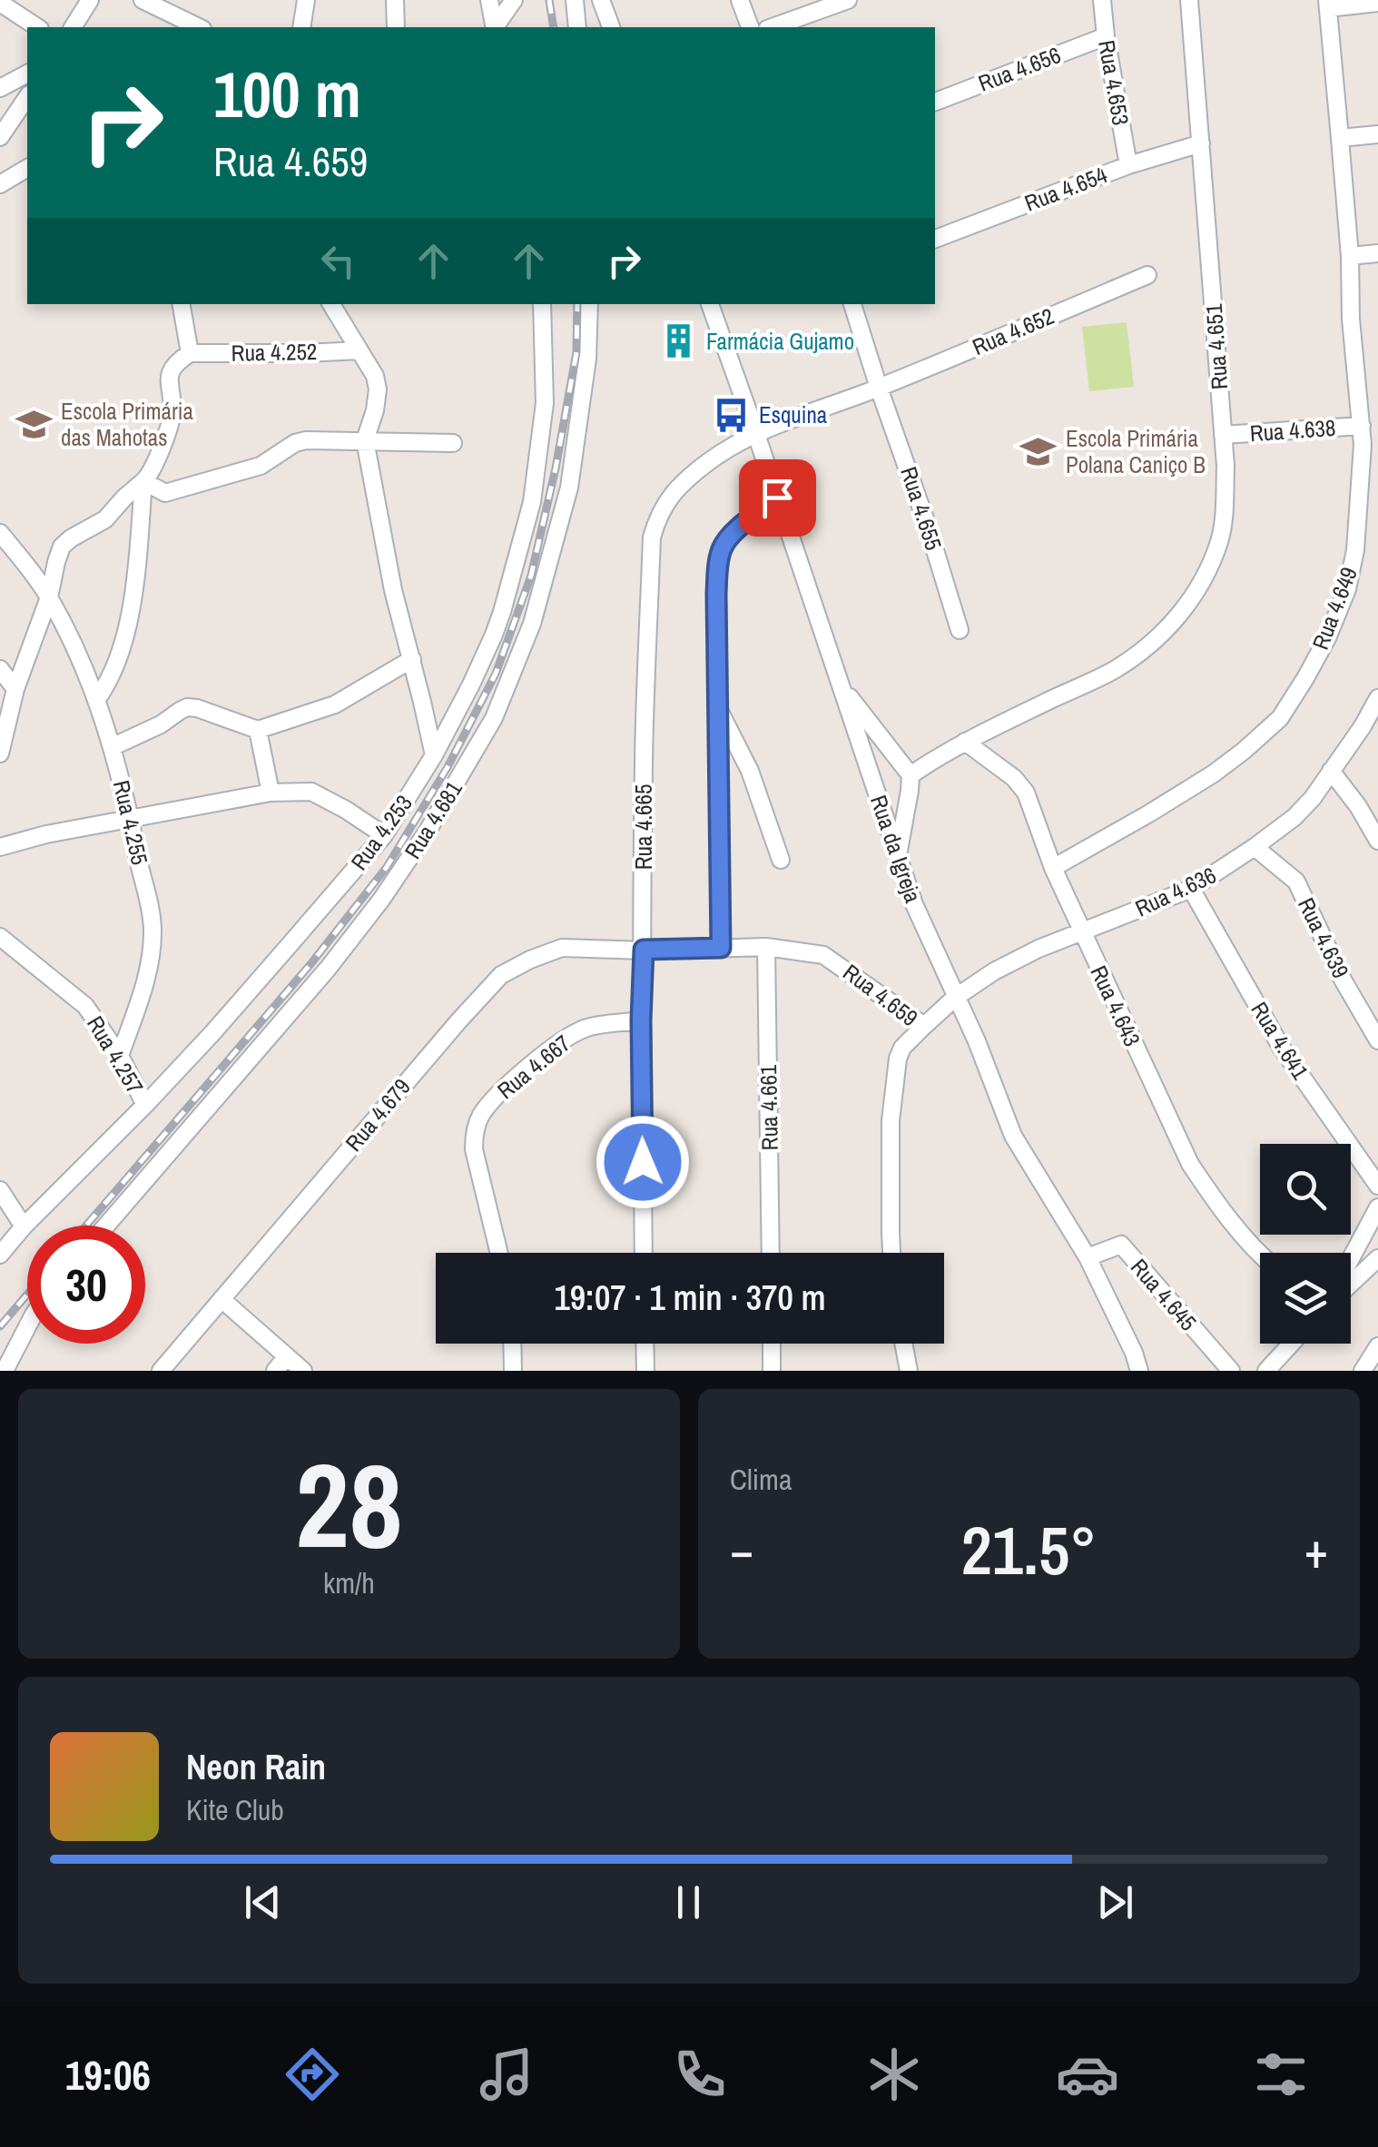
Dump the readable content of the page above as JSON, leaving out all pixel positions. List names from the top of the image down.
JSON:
{
  "streets": {
    "street": [
      "Rua 4.656",
      "Rua 4.653",
      "Rua 4.654",
      "Rua 4.652",
      "Rua 4.651",
      "Rua 4.252",
      "Rua 4.638",
      "Rua 4.655",
      "Rua 4.649",
      "Rua 4.681",
      "Rua 4.255",
      "Rua 4.665",
      "Rua 4.253",
      "Rua da Igreja",
      "Rua 4.636",
      "Rua 4.639",
      "Rua 4.659",
      "Rua 4.643",
      "Rua 4.641",
      "Rua 4.257",
      "Rua 4.667",
      "Rua 4.661",
      "Rua 4.679",
      "Rua 4.645"
    ]
  },
  "crossings": [
    ["Rua 4.656", "Rua 4.653"],
    ["Rua 4.653", "Rua 4.654"],
    ["Rua 4.654", "Rua 4.651"],
    ["Rua 4.652", "Rua 4.655"],
    ["Rua 4.652", "Rua 4.665"],
    ["Rua 4.652", "Rua da Igreja"],
    ["Rua 4.651", "Rua 4.638"],
    ["Rua 4.651", "Rua 4.643"],
    ["Rua 4.638", "Rua 4.649"],
    ["Rua 4.649", "Rua 4.643"],
    ["Rua 4.255", "Rua 4.257"],
    ["Rua 4.665", "Rua da Igreja"],
    ["Rua 4.665", "Rua 4.659"],
    ["Rua 4.665", "Rua 4.667"],
    ["Rua 4.665", "Rua 4.679"],
    ["Rua 4.253", "Rua 4.257"],
    ["Rua da Igreja", "Rua 4.636"],
    ["Rua da Igreja", "Rua 4.645"],
    ["Rua 4.636", "Rua 4.639"],
    ["Rua 4.636", "Rua 4.659"],
    ["Rua 4.636", "Rua 4.643"],
    ["Rua 4.636", "Rua 4.641"],
    ["Rua 4.659", "Rua 4.661"],
    ["Rua 4.659", "Rua 4.679"]
  ],
  "places": {
    "building": ["Farmácia Gujamo"],
    "bus stop": ["Esquina"],
    "school or university": ["Escola Primária das Mahotas", "Escola Primária Polana Caniço B"]
  },
  "page": {
    "turn": ["100 m", "Rua 4.659"],
    "limit": "30",
    "trip": "19:07 · 1 min · 370 m",
    "tile": [
      ["28", "km/h"],
      "Clima"
    ],
    "heat": ["−", "21.5°", "+"],
    "song": ["Neon Rain", "Kite Club"],
    "tabs": "19:06"
  }
}
